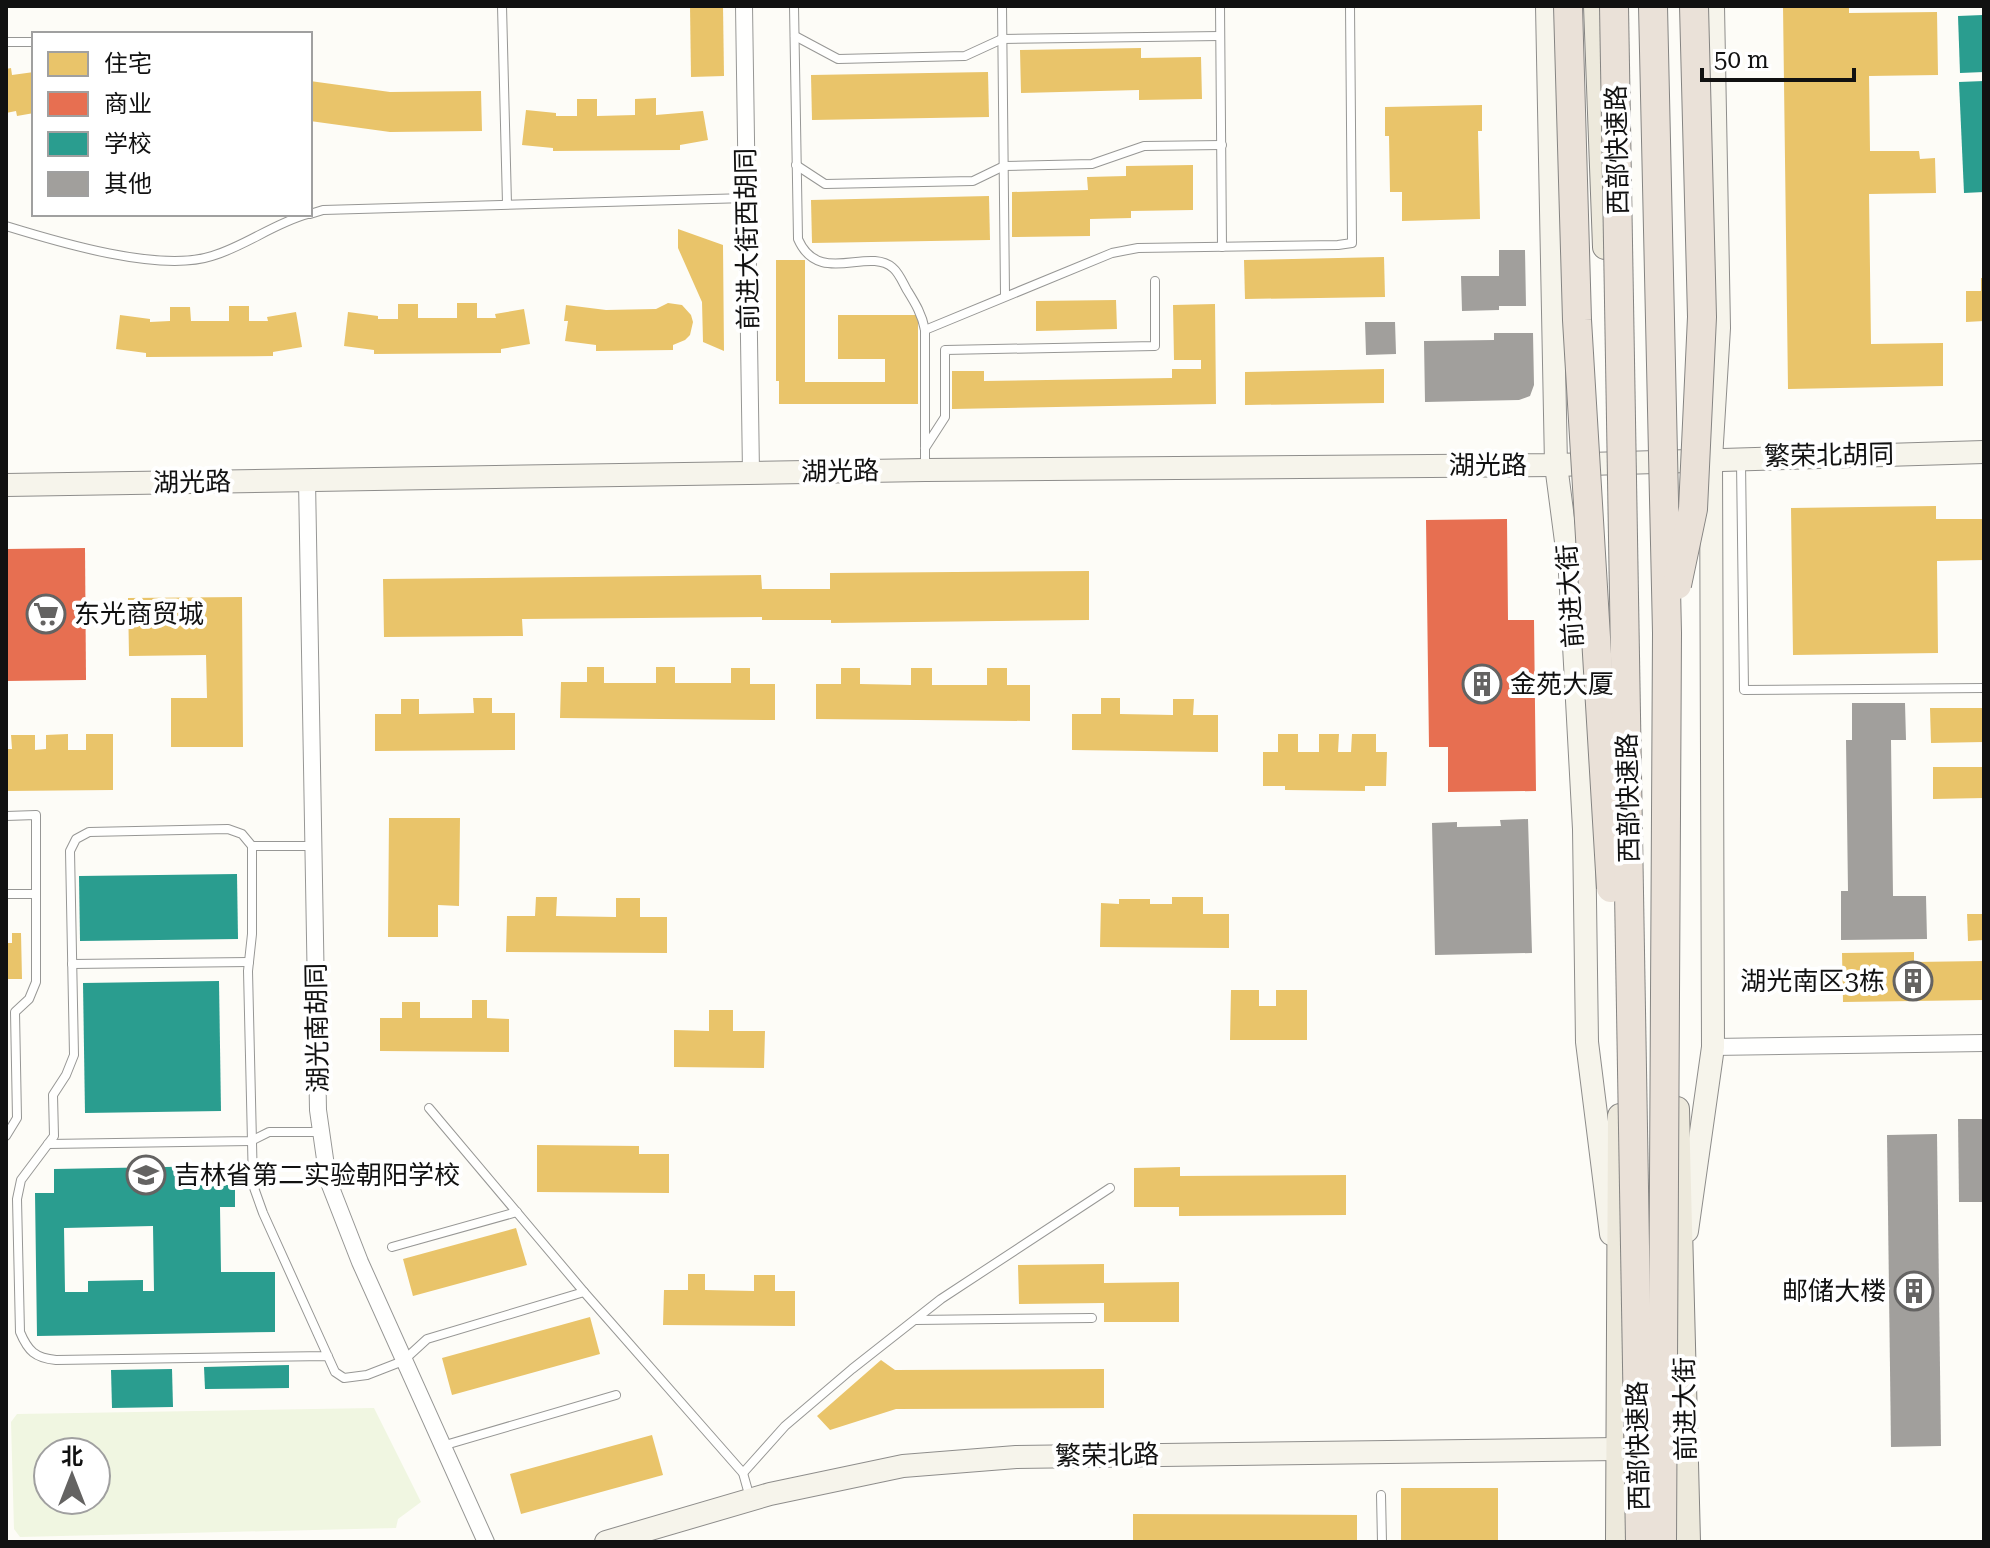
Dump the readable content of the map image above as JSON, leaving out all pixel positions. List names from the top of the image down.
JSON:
{
  "streets": {
    "highway": ["西部快速路"],
    "main road": ["前进大街"],
    "street": [
      "前进大街西胡同",
      "繁荣北胡同",
      "湖光路",
      "湖光南胡同",
      "繁荣北路"
    ]
  },
  "crossings": [
    ["前进大街西胡同", "湖光路"],
    ["繁荣北胡同", "湖光路"],
    ["繁荣北胡同", "前进大街"],
    ["湖光路", "前进大街"],
    ["湖光路", "湖光南胡同"],
    ["前进大街", "繁荣北路"]
  ],
  "places": {
    "supermarket": ["东光商贸城"],
    "building": ["金苑大厦", "湖光南区3栋", "邮储大楼"],
    "school or university": ["吉林省第二实验朝阳学校"]
  },
  "legend": [
    "住宅",
    "商业",
    "学校",
    "其他"
  ],
  "scale_bar": "50 m",
  "north": "top"
}
